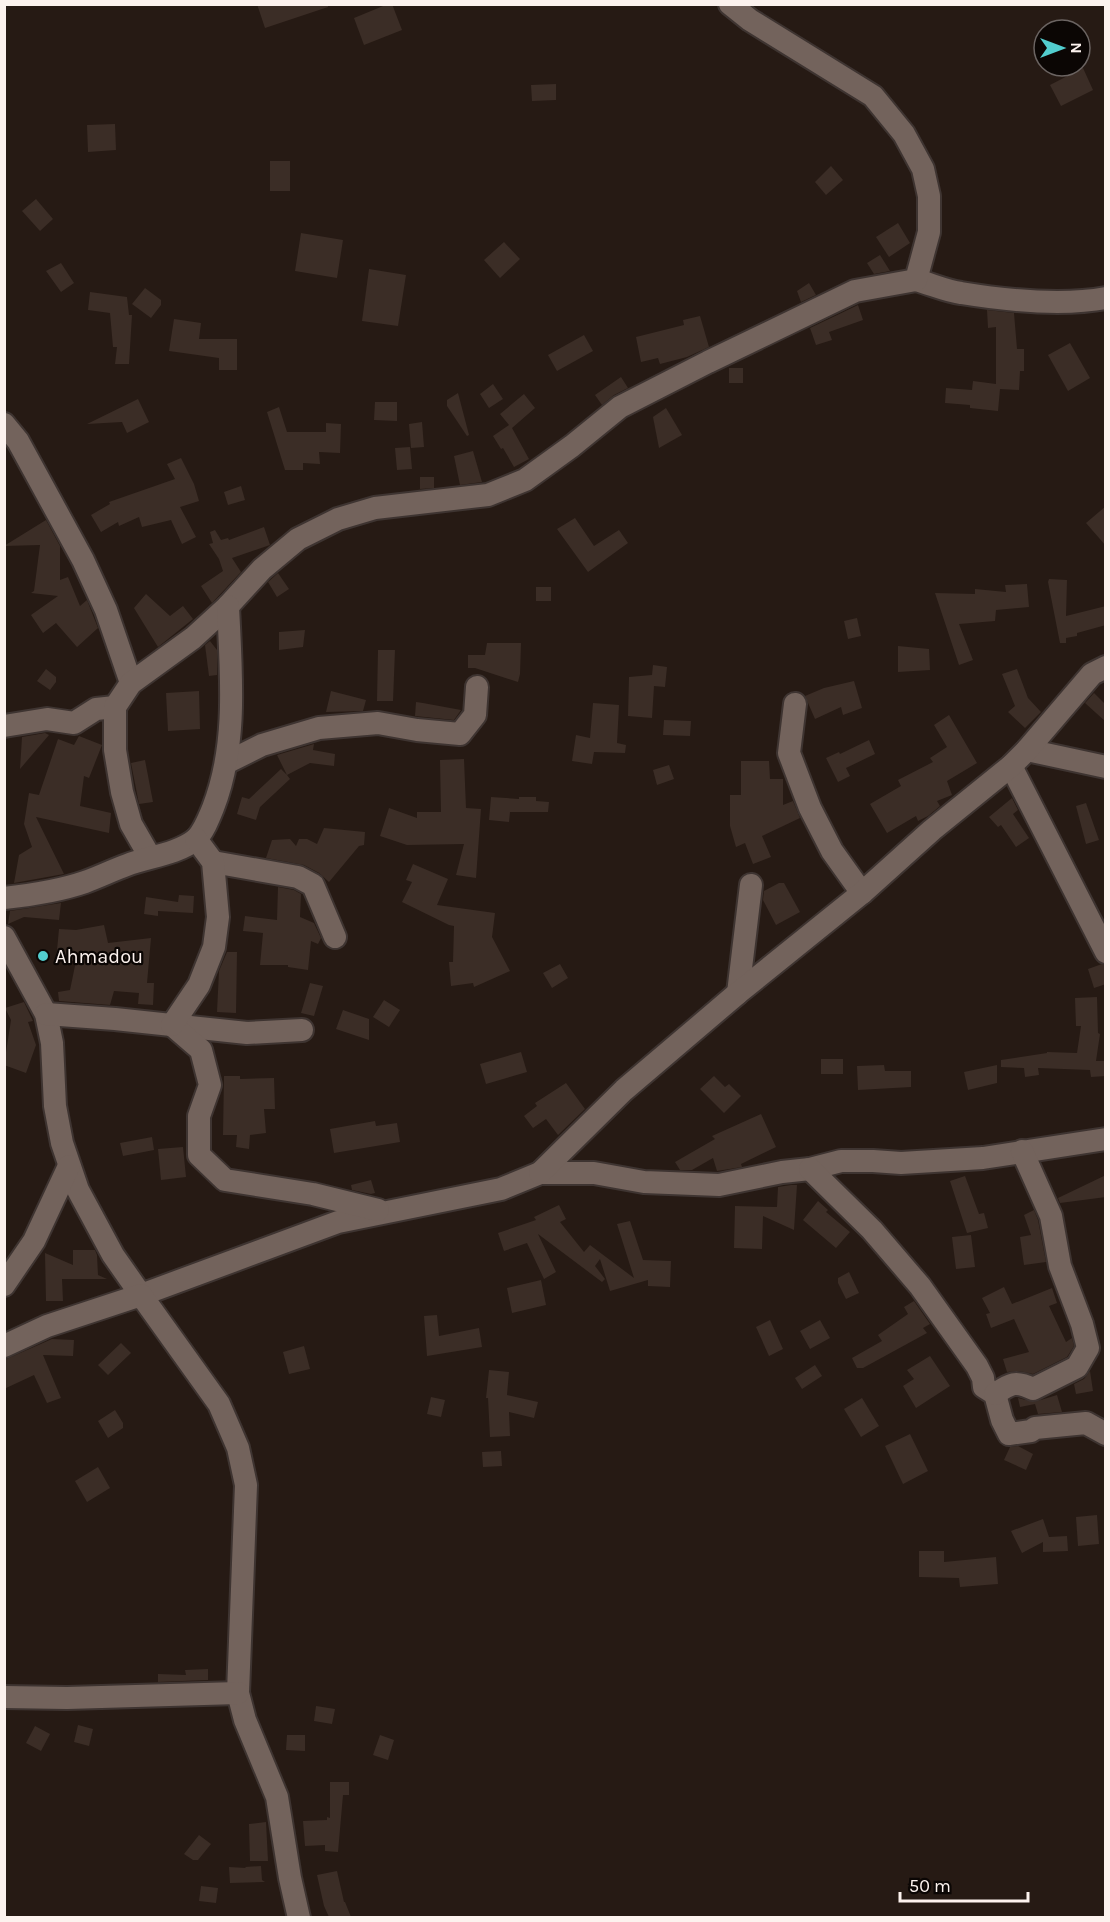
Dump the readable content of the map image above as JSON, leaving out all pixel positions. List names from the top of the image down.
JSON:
{
  "places": ["Ahmadou"],
  "scale_bar": "50 m",
  "north": "right"
}
